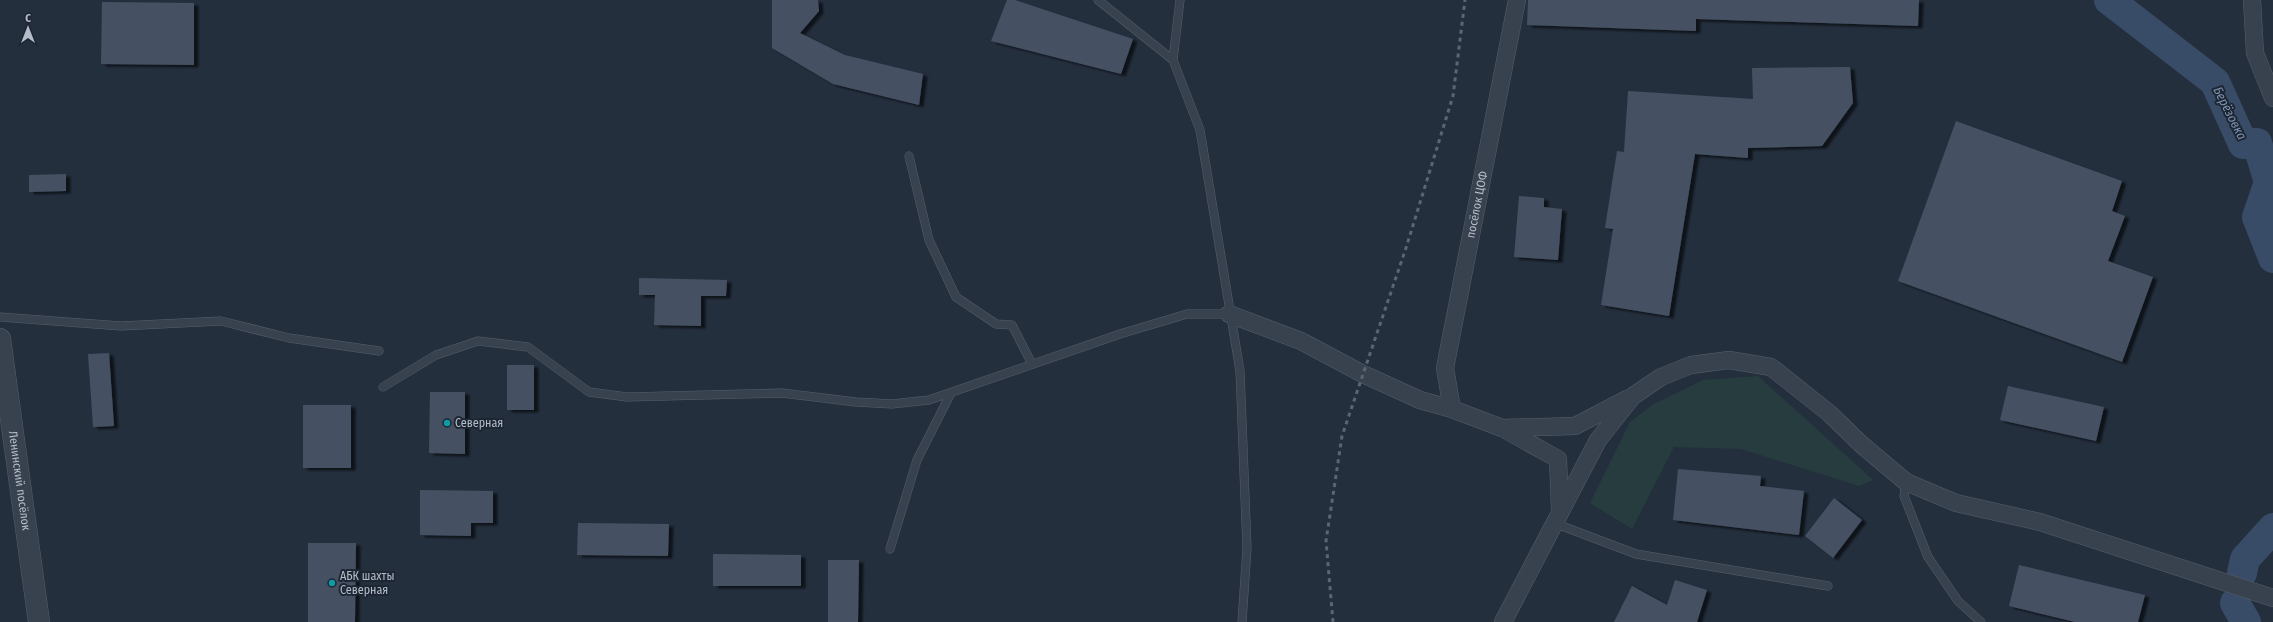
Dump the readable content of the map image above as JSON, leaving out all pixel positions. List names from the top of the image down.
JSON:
{
  "streets": {
    "street": ["посёлок ЦОФ", "Ленинский посёлок"]
  },
  "water": ["Берёзовка"],
  "places": ["Северная", "АБК шахты Северная"],
  "north": "top"
}
